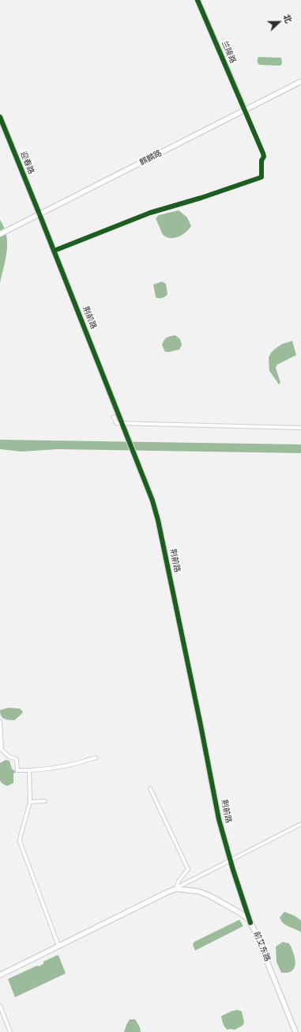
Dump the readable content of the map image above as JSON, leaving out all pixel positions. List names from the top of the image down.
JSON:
{
  "streets": {
    "street": [
      "兰陵路",
      "麒麟路",
      "迎春路",
      "荆前路",
      "前艾东路"
    ]
  },
  "crossings": [
    ["兰陵路", "麒麟路"],
    ["麒麟路", "迎春路"],
    ["麒麟路", "荆前路"],
    ["迎春路", "荆前路"],
    ["荆前路", "前艾东路"]
  ],
  "north": "right"
}
